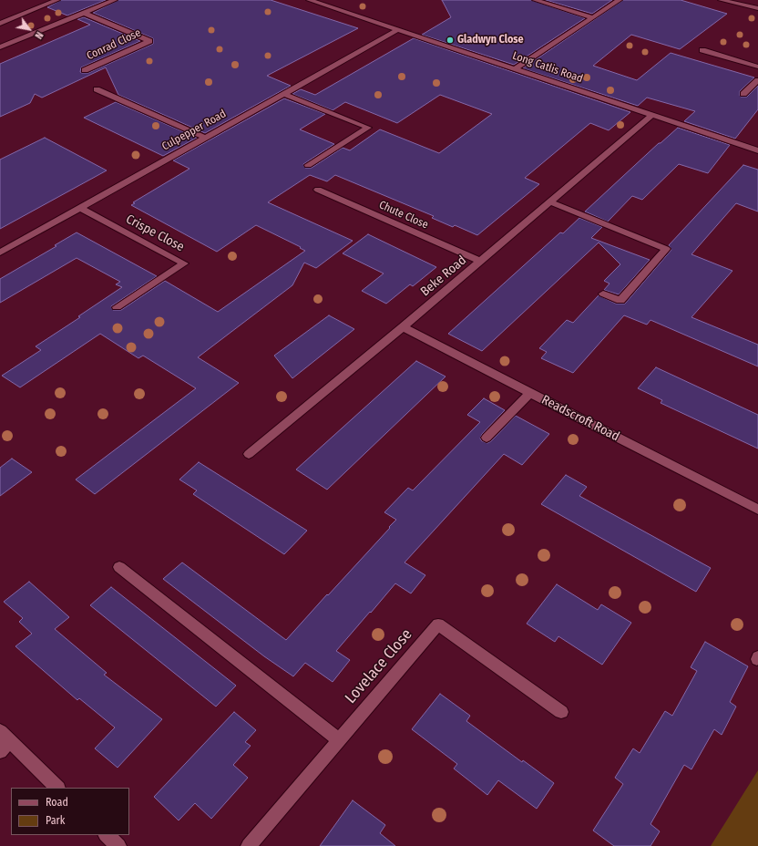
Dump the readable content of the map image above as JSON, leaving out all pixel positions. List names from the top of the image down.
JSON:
{
  "streets": {
    "street": [
      "Conrad Close",
      "Long Catlis Road",
      "Culpepper Road",
      "Chute Close",
      "Crispe Close",
      "Beke Road",
      "Readscroft Road",
      "Lovelace Close"
    ]
  },
  "crossings": [
    ["Long Catlis Road", "Culpepper Road"],
    ["Long Catlis Road", "Beke Road"],
    ["Culpepper Road", "Crispe Close"],
    ["Chute Close", "Beke Road"],
    ["Beke Road", "Readscroft Road"]
  ],
  "places": ["Gladwyn Close"],
  "legend": ["Road", "Park"],
  "north": "bottom right"
}
